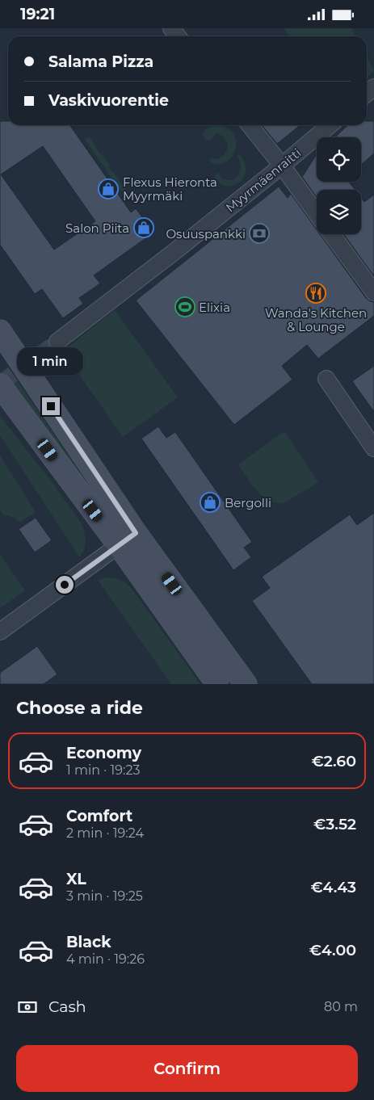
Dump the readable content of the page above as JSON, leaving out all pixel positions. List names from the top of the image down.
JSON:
{
  "streets": {
    "street": ["Myyrmäenraitti"]
  },
  "places": {
    "shop": ["Flexus Hieronta Myyrmäki", "Salon Piita", "Bergolli"],
    "bank": ["Osuuspankki"],
    "restaurant": ["Wanda's Kitchen & Lounge"],
    "sports": ["Elixia"]
  },
  "page": {
    "status": "19:21",
    "banner": ["Salama Pizza", "Vaskivuorentie"],
    "bubble": "1 min",
    "heading": "Choose a ride",
    "list": [
      {
        "name": "Economy",
        "note": "1 min · 19:23",
        "value": "€2.60"
      },
      {
        "name": "Comfort",
        "note": "2 min · 19:24",
        "value": "€3.52"
      },
      {
        "name": "XL",
        "note": "3 min · 19:25",
        "value": "€4.43"
      },
      {
        "name": "Black",
        "note": "4 min · 19:26",
        "value": "€4.00"
      }
    ],
    "pay": ["Cash", "80 m"],
    "buttons": "Confirm"
  }
}
